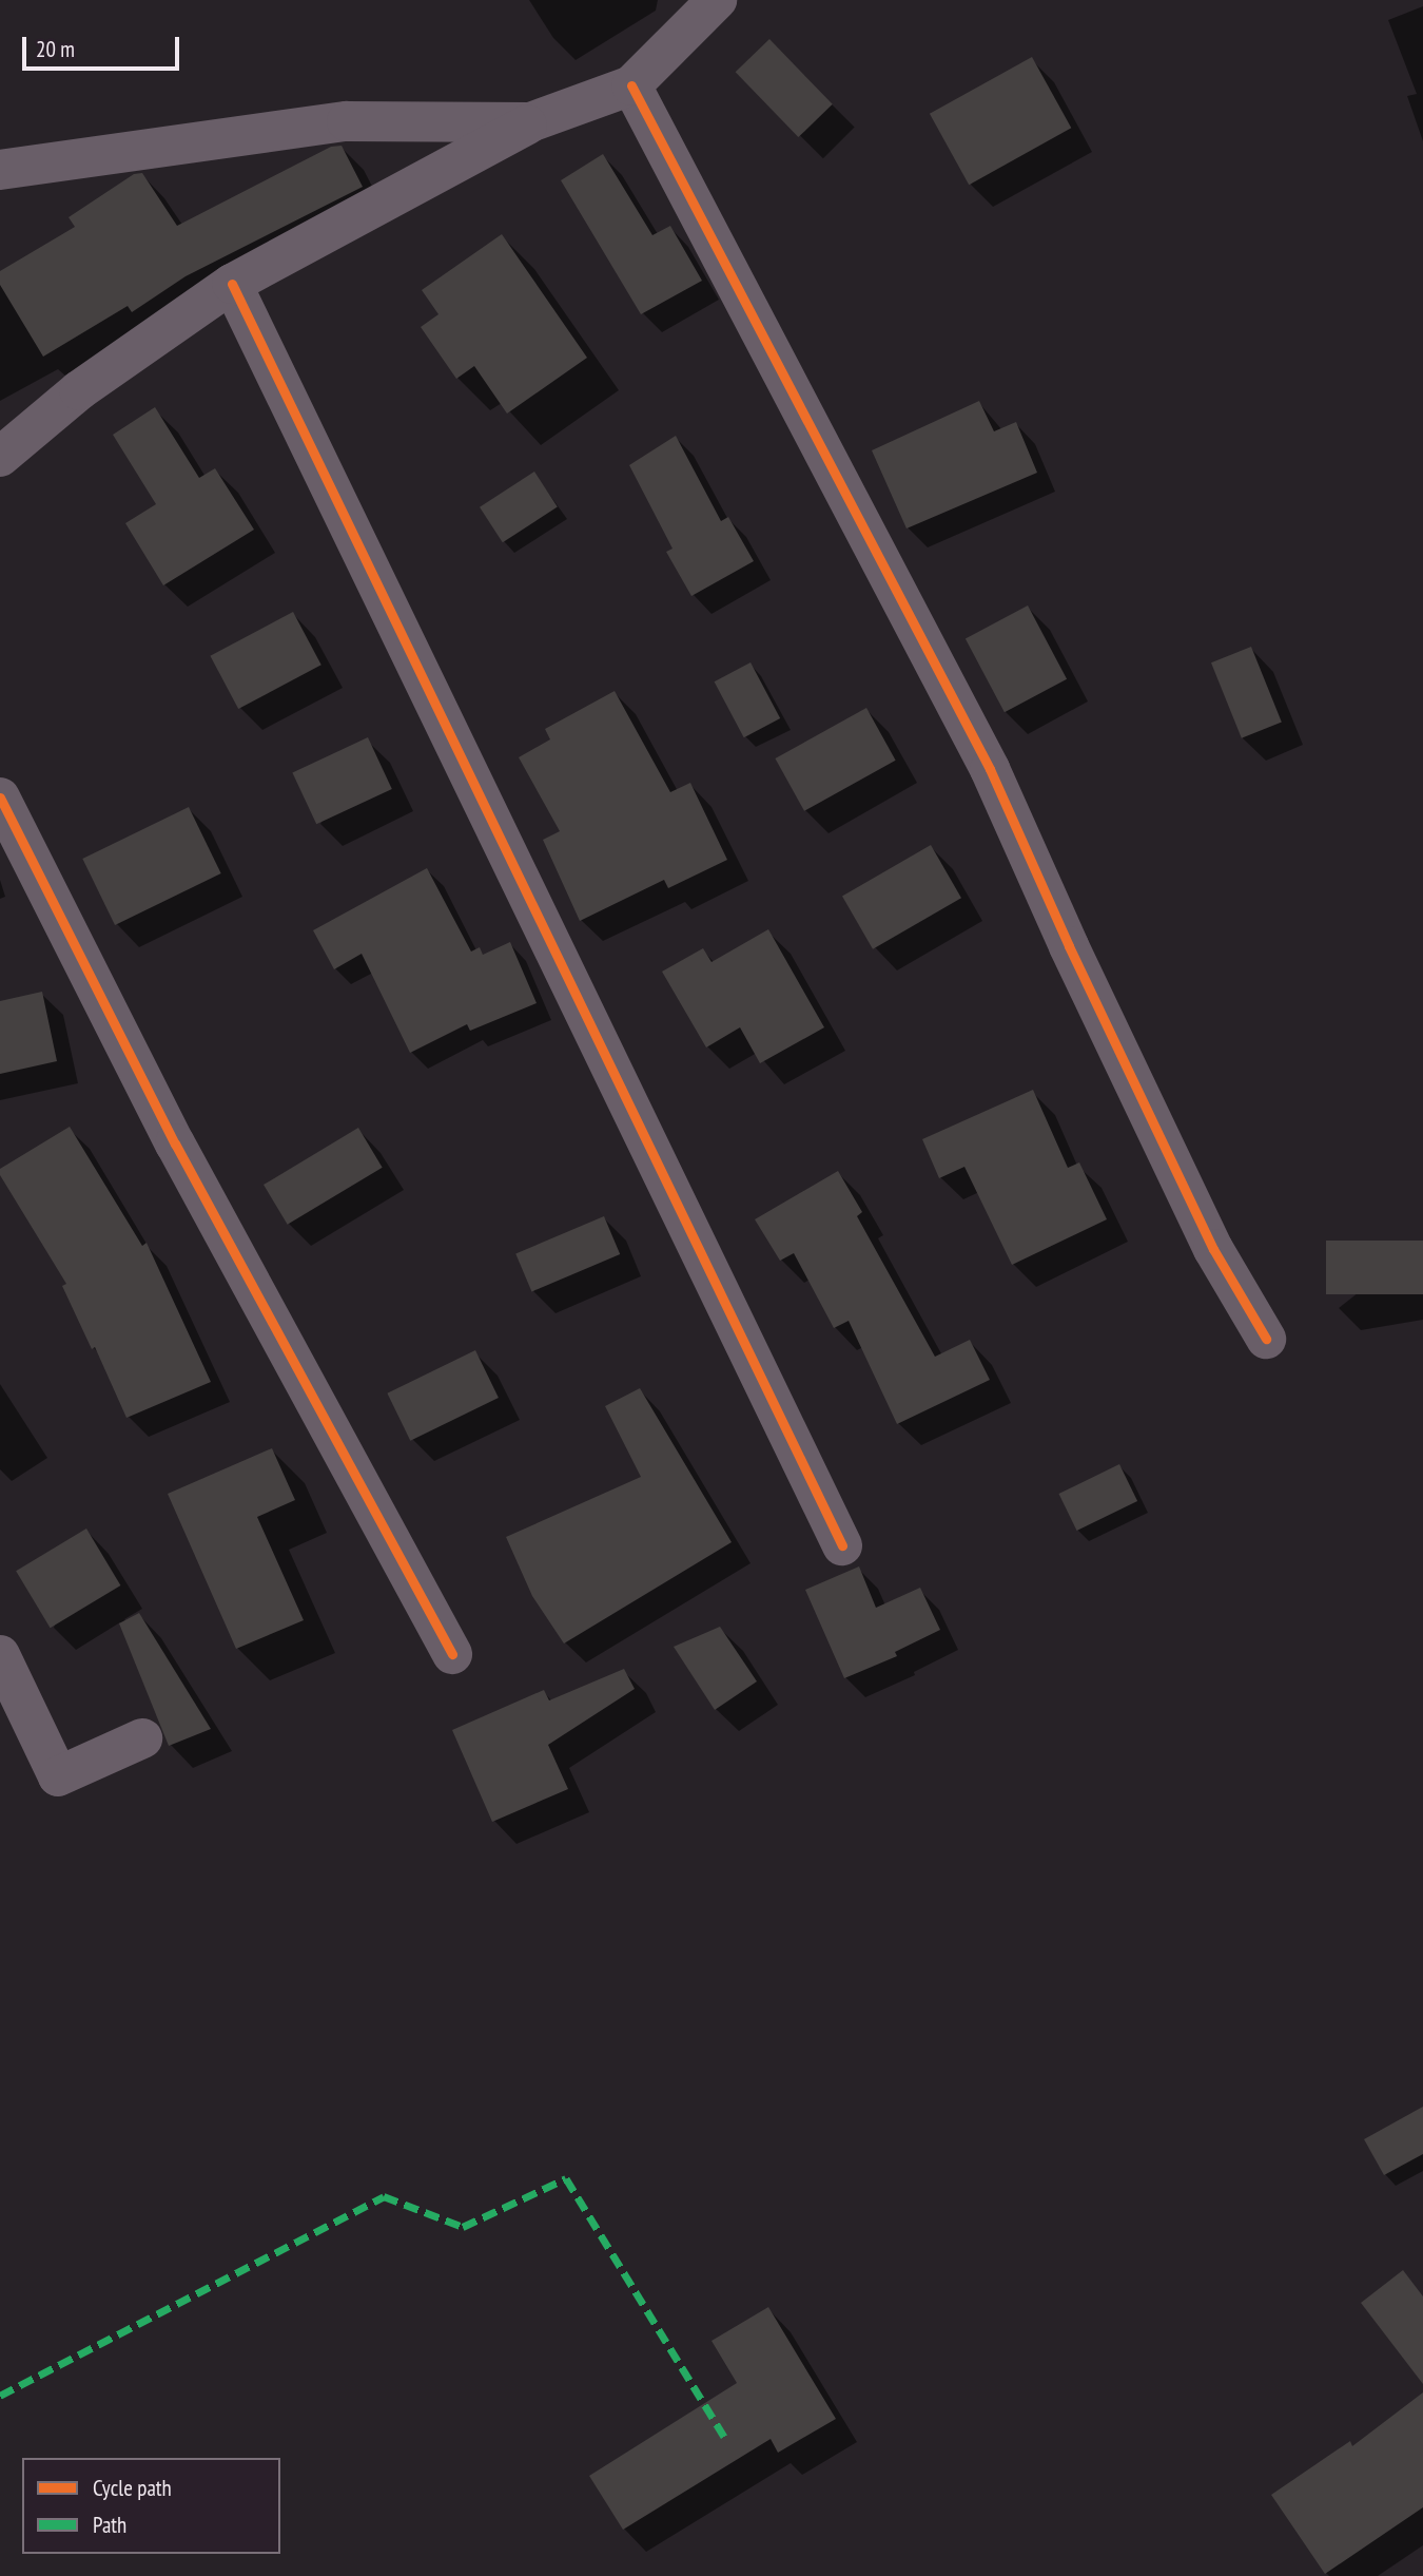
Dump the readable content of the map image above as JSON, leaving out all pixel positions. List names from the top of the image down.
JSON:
{
  "legend": ["Cycle path", "Path"],
  "scale_bar": "20 m"
}
